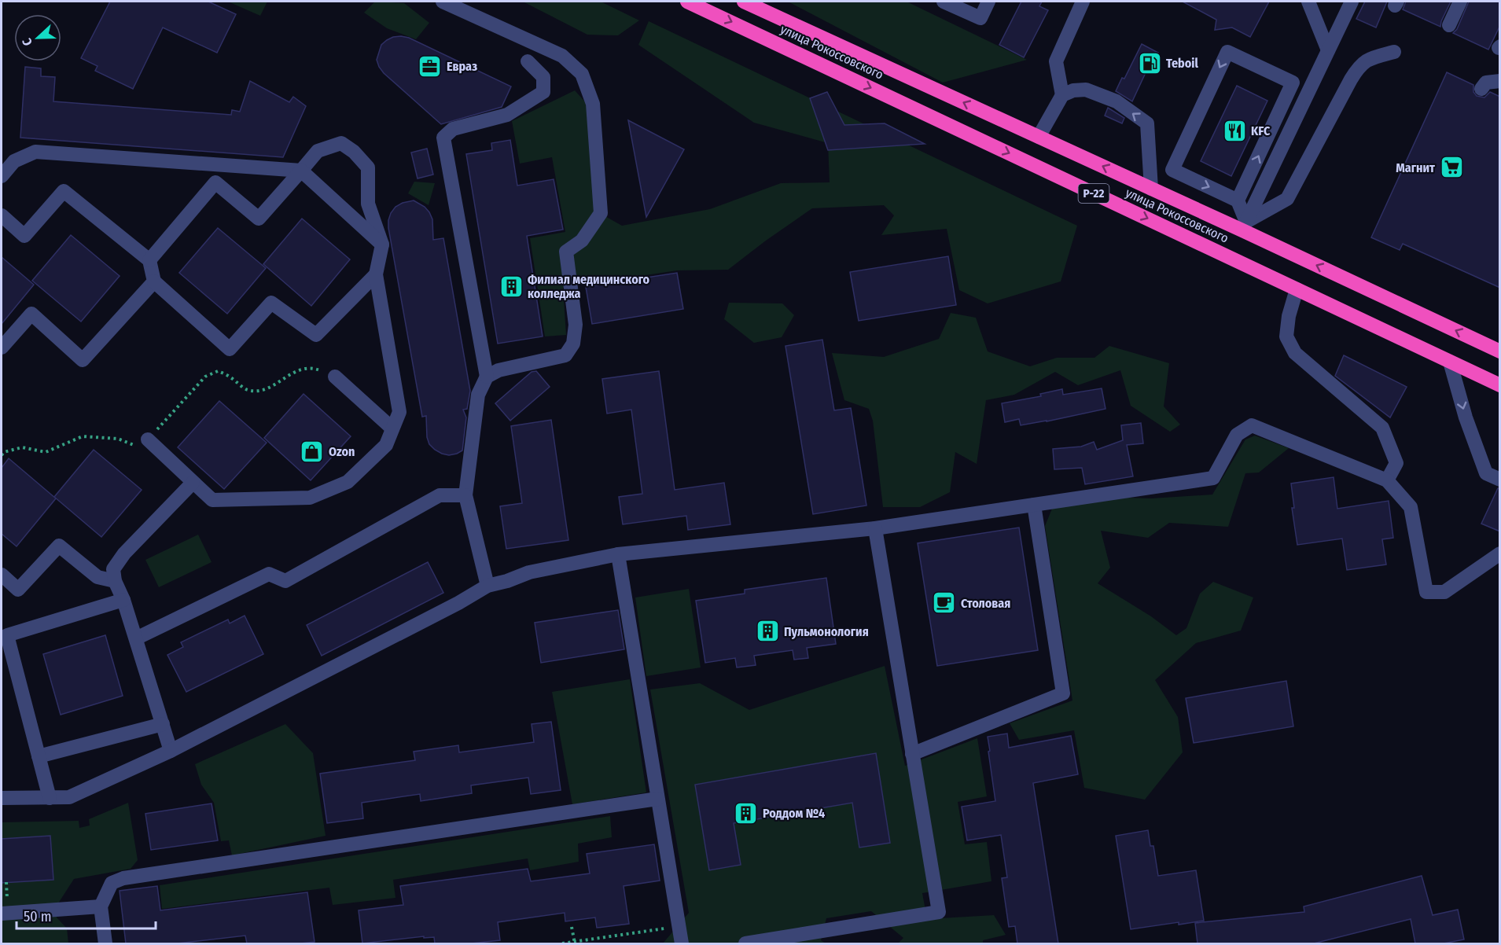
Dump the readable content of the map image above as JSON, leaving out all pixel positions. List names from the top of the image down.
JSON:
{
  "streets": {
    "highway": ["улица Рокоссовского", "Р-22"]
  },
  "places": {
    "fuel station": ["Teboil"],
    "office": ["Евраз"],
    "restaurant": ["KFC"],
    "supermarket": ["Магнит"],
    "building": ["Филиал медицинского колледжа", "Пульмонология", "Роддом №4"],
    "shop": ["Ozon"],
    "cafe": ["Столовая"]
  },
  "scale_bar": "50 m",
  "north": "left"
}
